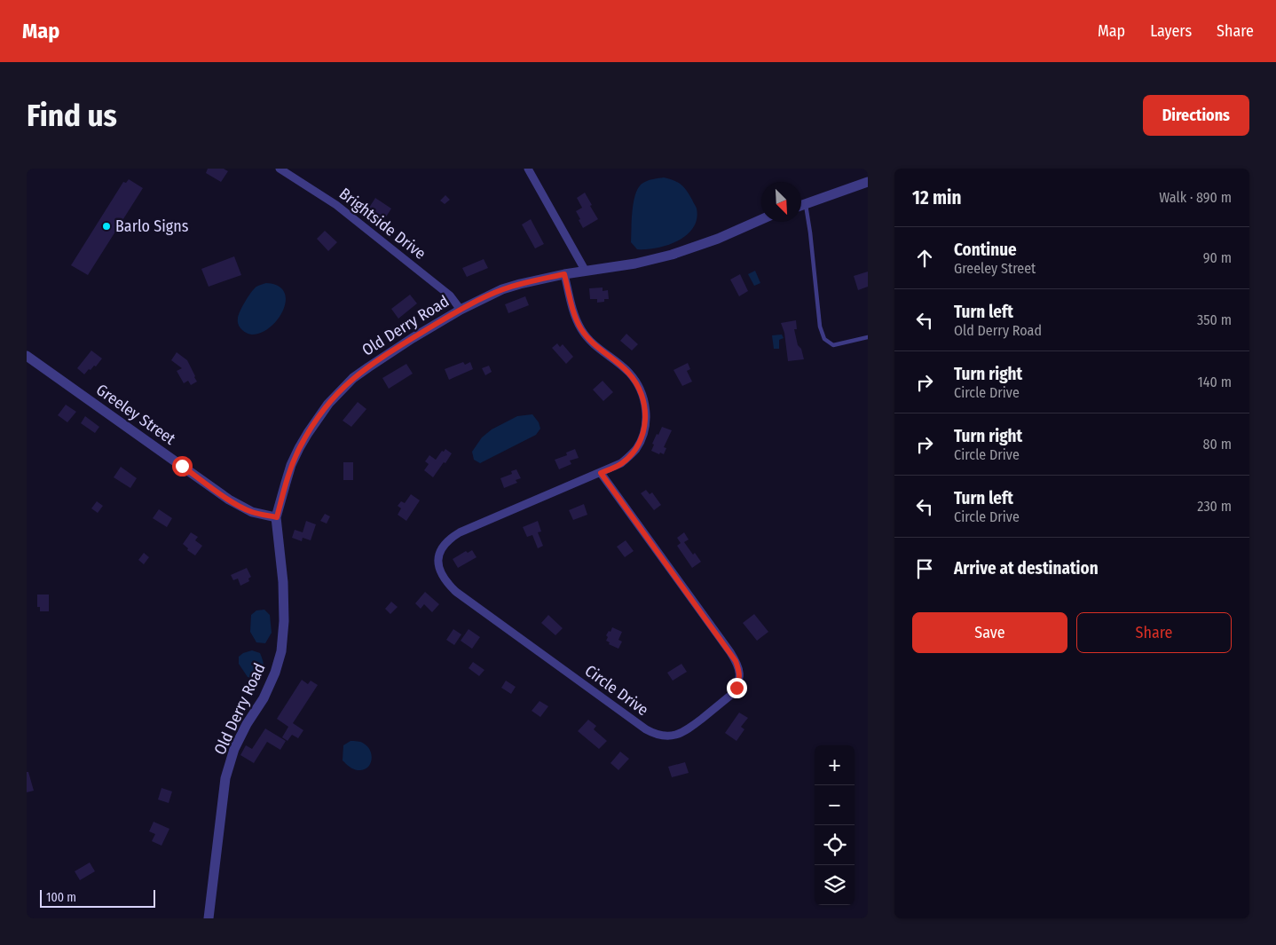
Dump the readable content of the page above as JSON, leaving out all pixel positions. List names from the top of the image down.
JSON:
{
  "streets": {
    "street": [
      "Brightside Drive",
      "Old Derry Road",
      "Greeley Street",
      "Circle Drive"
    ]
  },
  "crossings": [
    ["Brightside Drive", "Old Derry Road"],
    ["Old Derry Road", "Greeley Street"],
    ["Old Derry Road", "Circle Drive"]
  ],
  "places": ["Barlo Signs"],
  "scale_bar": "100 m",
  "north": "bottom right",
  "page": {
    "header": "Map",
    "nav": ["Map", "Layers", "Share"],
    "buttons": [
      "Directions",
      ["Save", "Share"]
    ],
    "title": "Find us",
    "heading": ["12 min", "Walk · 890 m"],
    "list": [
      ["Continue", "Greeley Street", "90 m"],
      ["Turn left", "Old Derry Road", "350 m"],
      ["Turn right", "Circle Drive", "140 m"],
      ["Turn right", "Circle Drive", "80 m"],
      ["Turn left", "Circle Drive", "230 m"],
      "Arrive at destination"
    ],
    "map_buttons": ["+", "−"],
    "scale": "100 m"
  }
}
